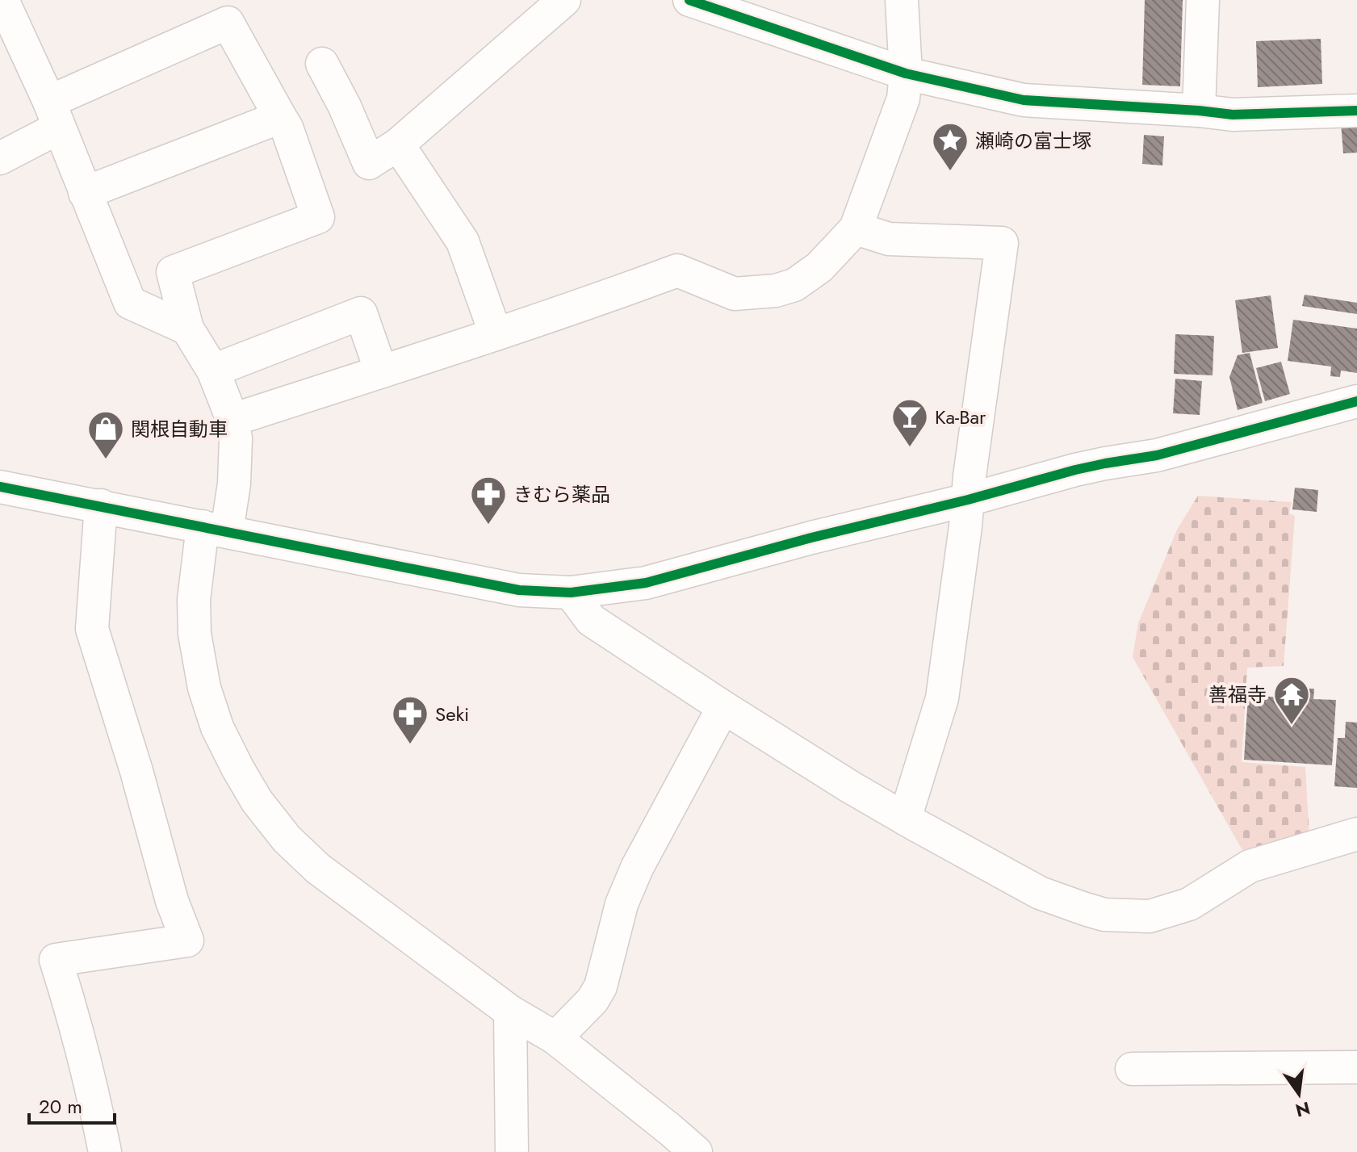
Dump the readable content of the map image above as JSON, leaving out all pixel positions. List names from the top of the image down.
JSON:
{
  "places": {
    "place": ["瀬崎の富士塚"],
    "bar": ["Ka-Bar"],
    "shop": ["関根自動車"],
    "pharmacy": ["きむら薬品", "Seki"],
    "temple": ["善福寺"]
  },
  "scale_bar": "20 m",
  "north": "bottom"
}
